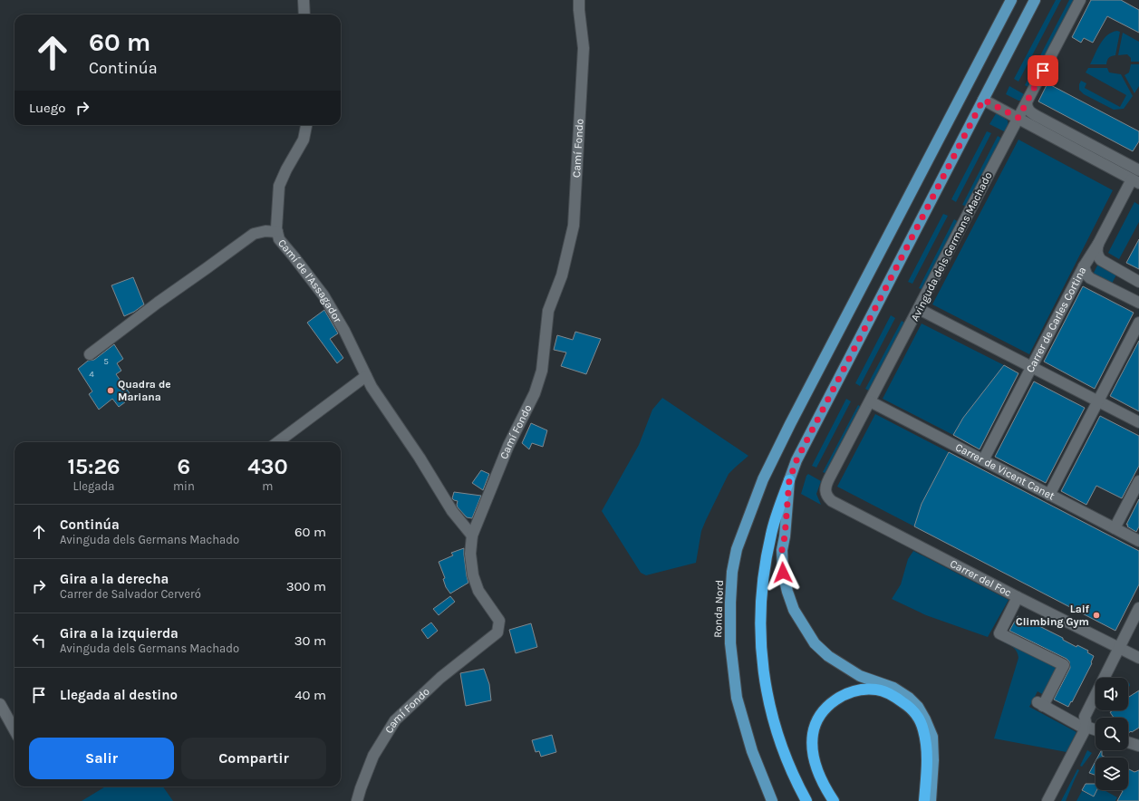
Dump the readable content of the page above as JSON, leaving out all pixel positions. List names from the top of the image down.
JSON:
{
  "streets": {
    "main road": ["Ronda Nord"],
    "street": [
      "Camí Fondo",
      "Avinguda dels Germans Machado",
      "Camí de l'Assagador",
      "Carrer de Carles Cortina",
      "Carrer de Vicent Canet",
      "Carrer del Foc"
    ]
  },
  "crossings": [
    ["Camí Fondo", "Camí de l'Assagador"],
    ["Avinguda dels Germans Machado", "Carrer de Vicent Canet"],
    ["Avinguda dels Germans Machado", "Carrer del Foc"],
    ["Carrer de Carles Cortina", "Carrer de Vicent Canet"]
  ],
  "places": ["Quadra de Mariana", "Laif Climbing Gym"],
  "house_numbers": ["5", "4"],
  "page": {
    "turn": ["60 m", "Continúa"],
    "then": "Luego",
    "eta": [
      "15:26",
      "Llegada",
      "6",
      "min",
      "430",
      "m"
    ],
    "list": [
      {
        "name": "Continúa",
        "note": "Avinguda dels Germans Machado",
        "value": "60 m"
      },
      {
        "name": "Gira a la derecha",
        "note": "Carrer de Salvador Cerveró",
        "value": "300 m"
      },
      {
        "name": "Gira a la izquierda",
        "note": "Avinguda dels Germans Machado",
        "value": "30 m"
      },
      {
        "name": "Llegada al destino",
        "value": "40 m"
      }
    ],
    "buttons": ["Salir", "Compartir"]
  }
}
